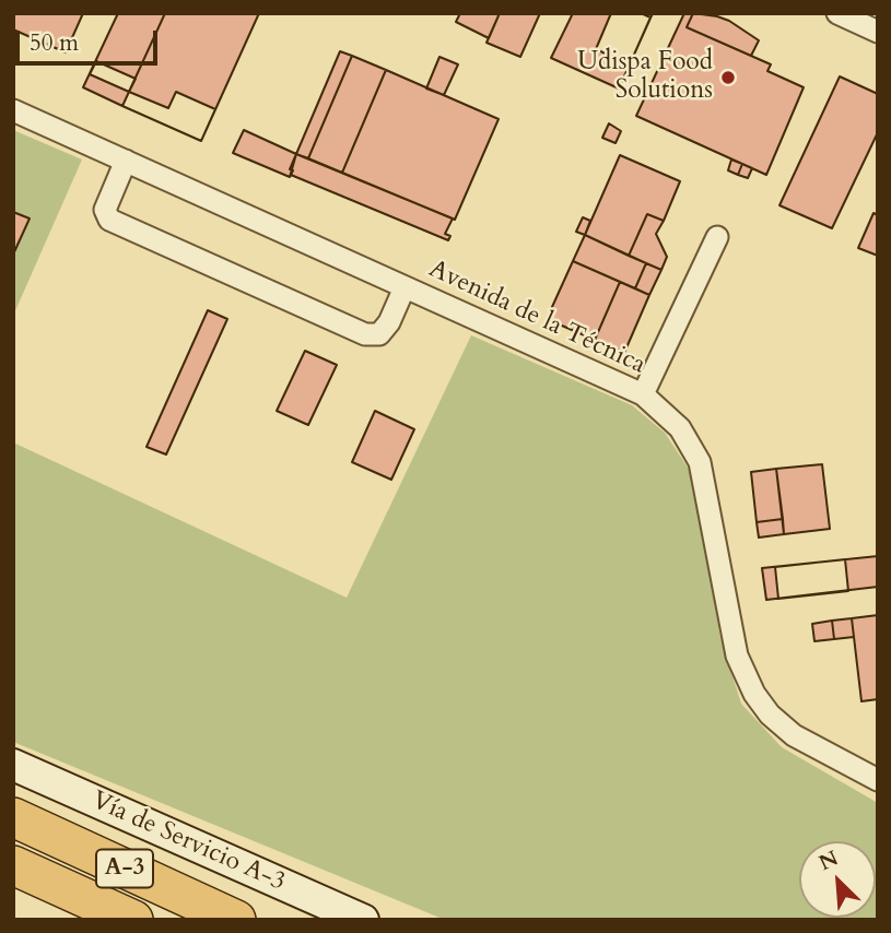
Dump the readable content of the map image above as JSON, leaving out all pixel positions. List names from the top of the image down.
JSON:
{
  "streets": {
    "highway": ["A-3"],
    "main road": ["Vía de Servicio A-3"],
    "street": ["Avenida de la Técnica"]
  },
  "places": ["Udispa Food Solutions"],
  "scale_bar": "50 m",
  "north": "top left"
}
